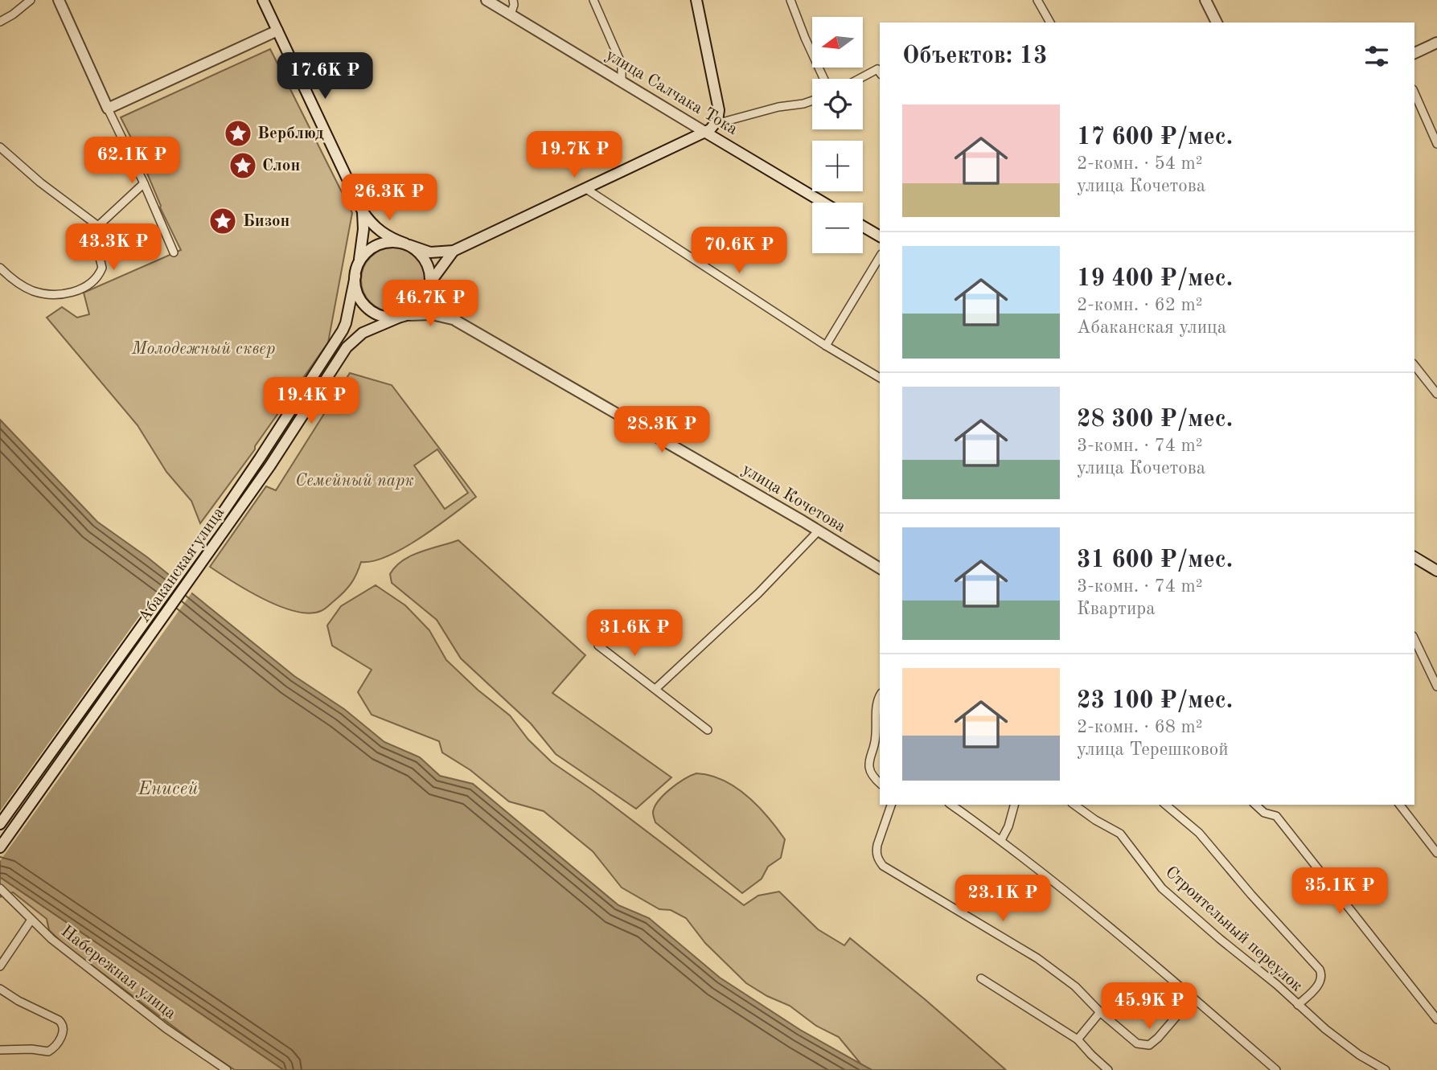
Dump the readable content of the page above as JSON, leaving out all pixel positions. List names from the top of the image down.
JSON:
{
  "streets": {
    "main road": ["улица Салчака Тока", "улица Кочетова", "Абаканская улица"],
    "street": ["Строительный переулок", "Набережная улица"]
  },
  "crossings": [
    ["улица Кочетова", "Абаканская улица"]
  ],
  "water": ["Енисей"],
  "parks": ["Молодежный сквер", "Семейный парк"],
  "places": {
    "place": ["Верблюд", "Слон", "Бизон"]
  },
  "north": "left",
  "page": {
    "map_buttons": ["+", "−"],
    "heading": "Объектов: 13",
    "price": [
      "17.6K ₽",
      "19.7K ₽",
      "62.1K ₽",
      "26.3K ₽",
      "43.3K ₽",
      "70.6K ₽",
      "46.7K ₽",
      "19.4K ₽",
      "28.3K ₽",
      "31.6K ₽",
      "35.1K ₽",
      "23.1K ₽",
      "45.9K ₽"
    ],
    "list": [
      {
        "name": "17 600 ₽/мес.",
        "note": "2-комн. · 54 m² · улица Кочетова"
      },
      {
        "name": "19 400 ₽/мес.",
        "note": "2-комн. · 62 m² · Абаканская улица"
      },
      {
        "name": "28 300 ₽/мес.",
        "note": "3-комн. · 74 m² · улица Кочетова"
      },
      {
        "name": "31 600 ₽/мес.",
        "note": "3-комн. · 74 m² · Квартира"
      },
      {
        "name": "23 100 ₽/мес.",
        "note": "2-комн. · 68 m² · улица Терешковой"
      }
    ]
  }
}
